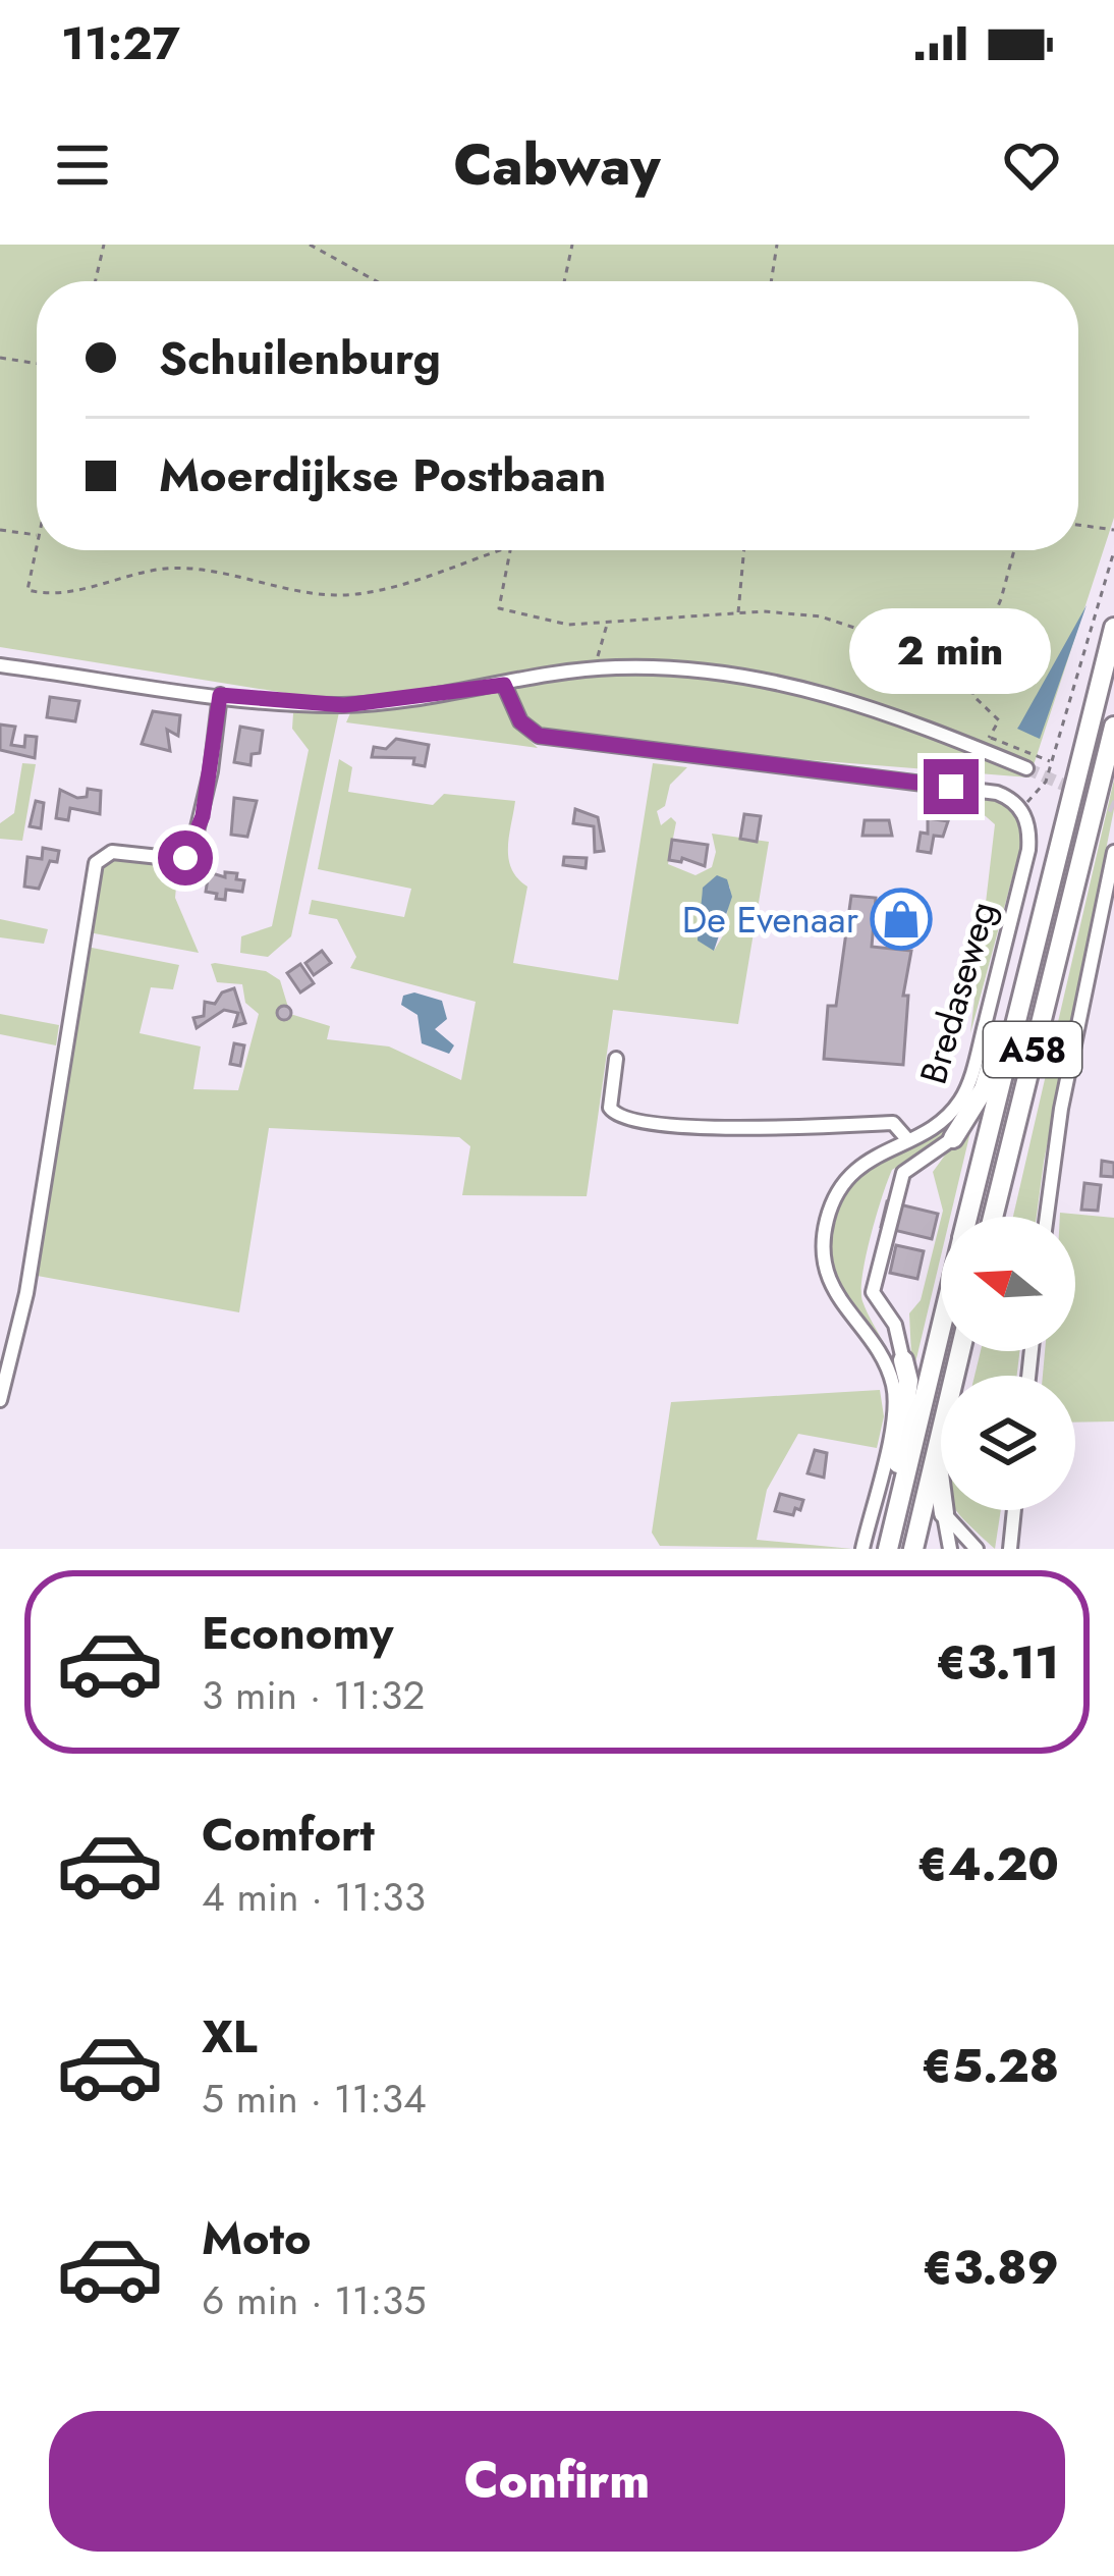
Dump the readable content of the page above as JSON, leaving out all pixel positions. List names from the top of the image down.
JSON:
{
  "streets": {
    "highway": ["A58"],
    "street": ["Bredaseweg"]
  },
  "places": {
    "shop": ["De Evenaar"]
  },
  "north": "left",
  "page": {
    "status": "11:27",
    "header": "Cabway",
    "banner": ["Schuilenburg", "Moerdijkse Postbaan"],
    "bubble": "2 min",
    "list": [
      {
        "name": "Economy",
        "note": "3 min · 11:32",
        "value": "€3.11"
      },
      {
        "name": "Comfort",
        "note": "4 min · 11:33",
        "value": "€4.20"
      },
      {
        "name": "XL",
        "note": "5 min · 11:34",
        "value": "€5.28"
      },
      {
        "name": "Moto",
        "note": "6 min · 11:35",
        "value": "€3.89"
      }
    ],
    "buttons": "Confirm"
  }
}
